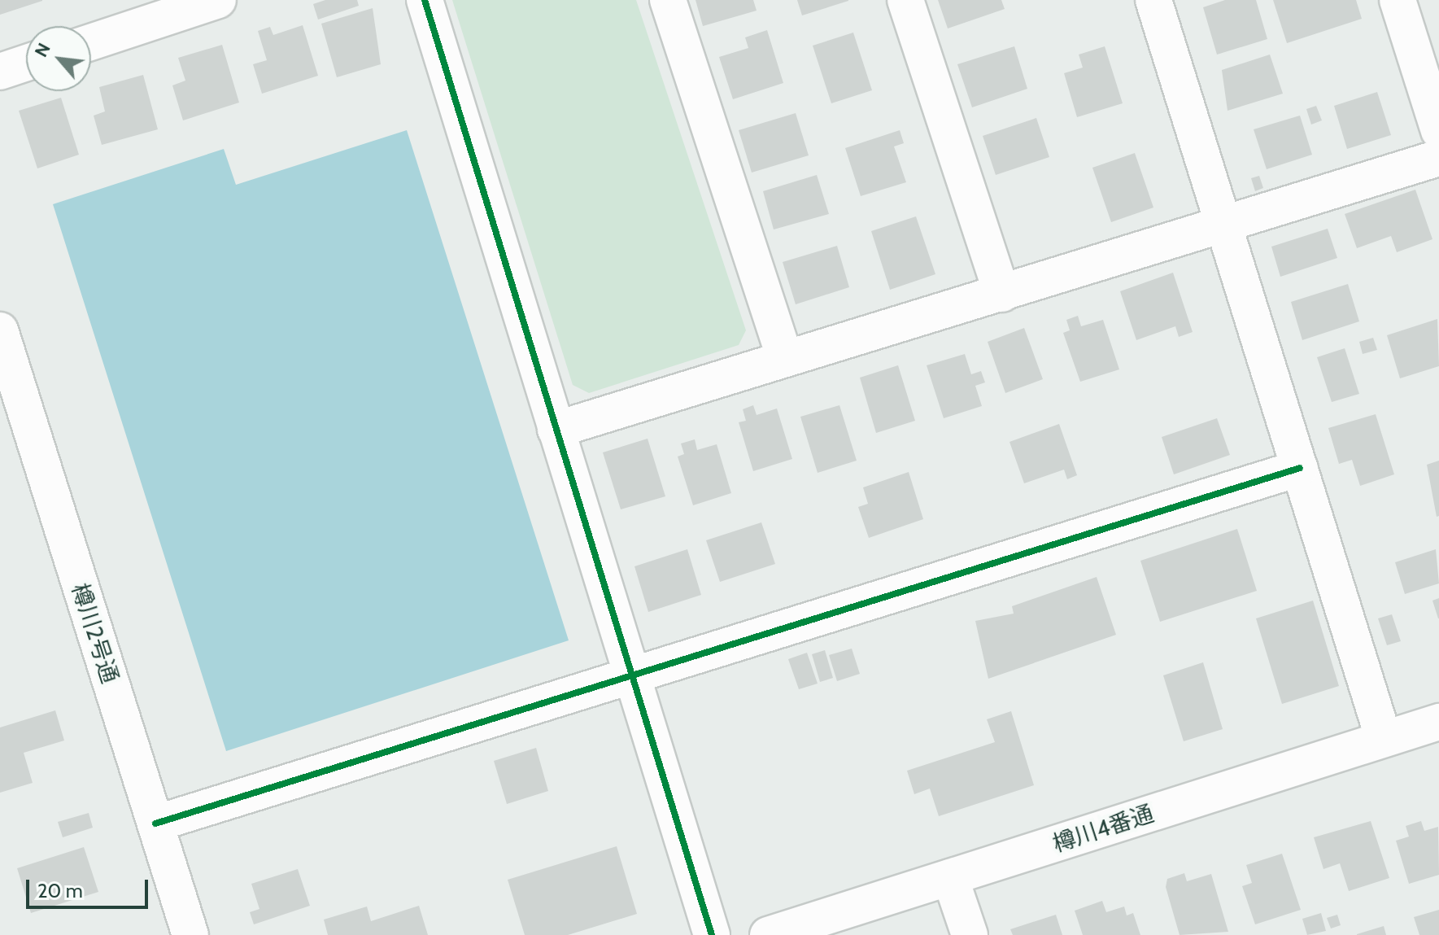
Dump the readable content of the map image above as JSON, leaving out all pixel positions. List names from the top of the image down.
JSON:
{
  "streets": {
    "street": ["樽川2号通", "樽川4番通"]
  },
  "scale_bar": "20 m",
  "north": "top left"
}
